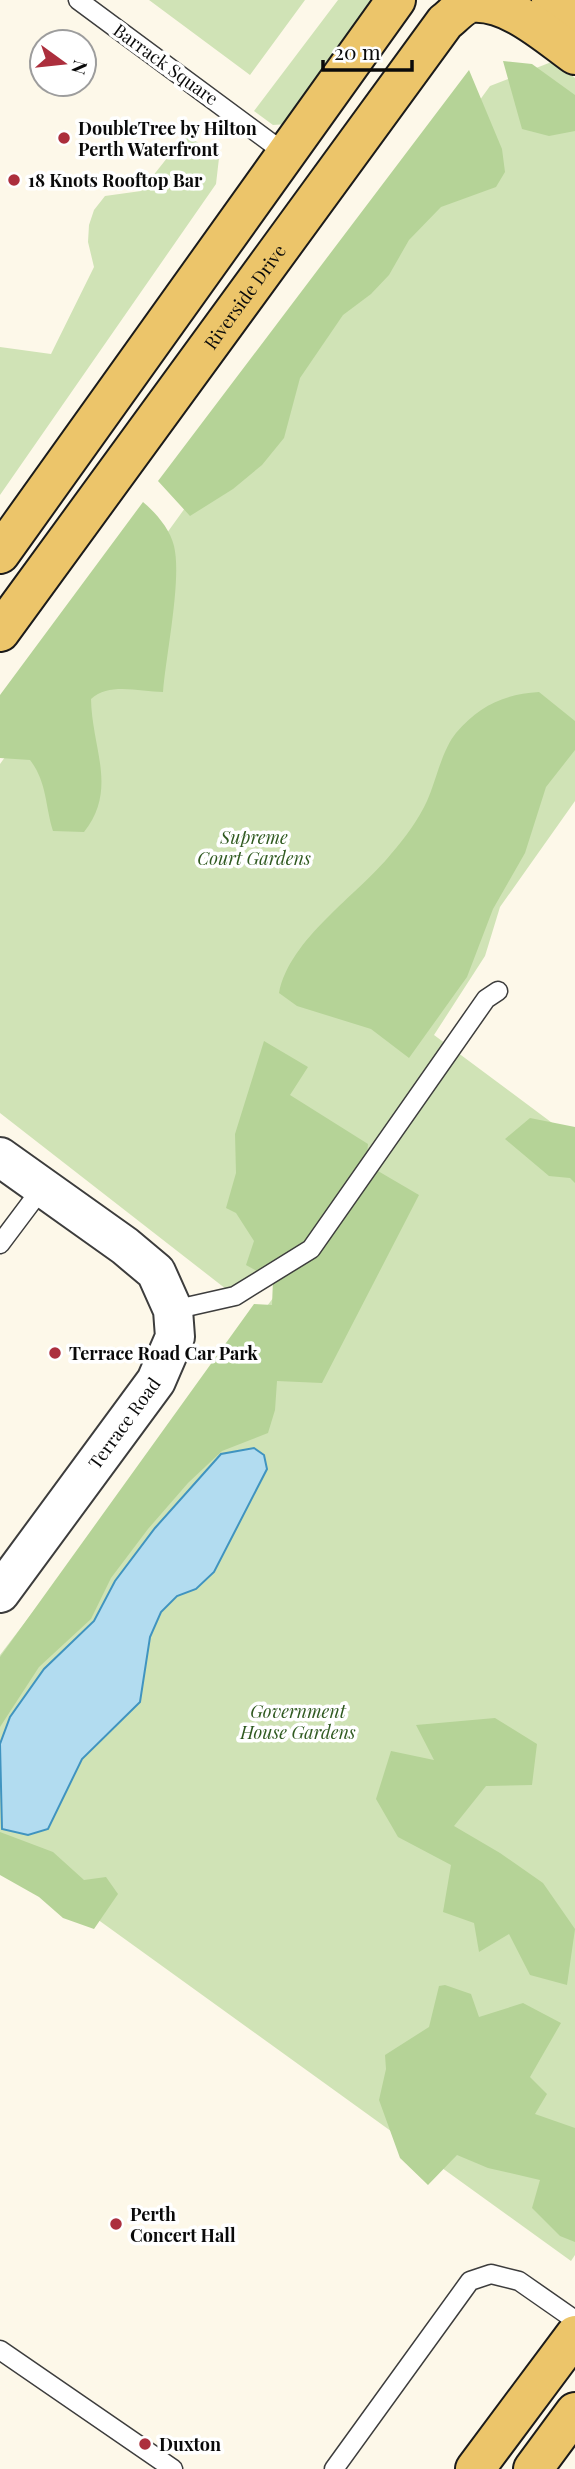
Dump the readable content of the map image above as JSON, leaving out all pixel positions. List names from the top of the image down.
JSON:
{
  "streets": {
    "main road": ["Riverside Drive"],
    "street": ["Terrace Road"],
    "lane": ["Barrack Square"]
  },
  "parks": ["Supreme Court Gardens", "Government House Gardens"],
  "places": [
    "DoubleTree by Hilton Perth Waterfront",
    "18 Knots Rooftop Bar",
    "Terrace Road Car Park",
    "Perth Concert Hall",
    "Duxton"
  ],
  "scale_bar": "20 m",
  "north": "right"
}
